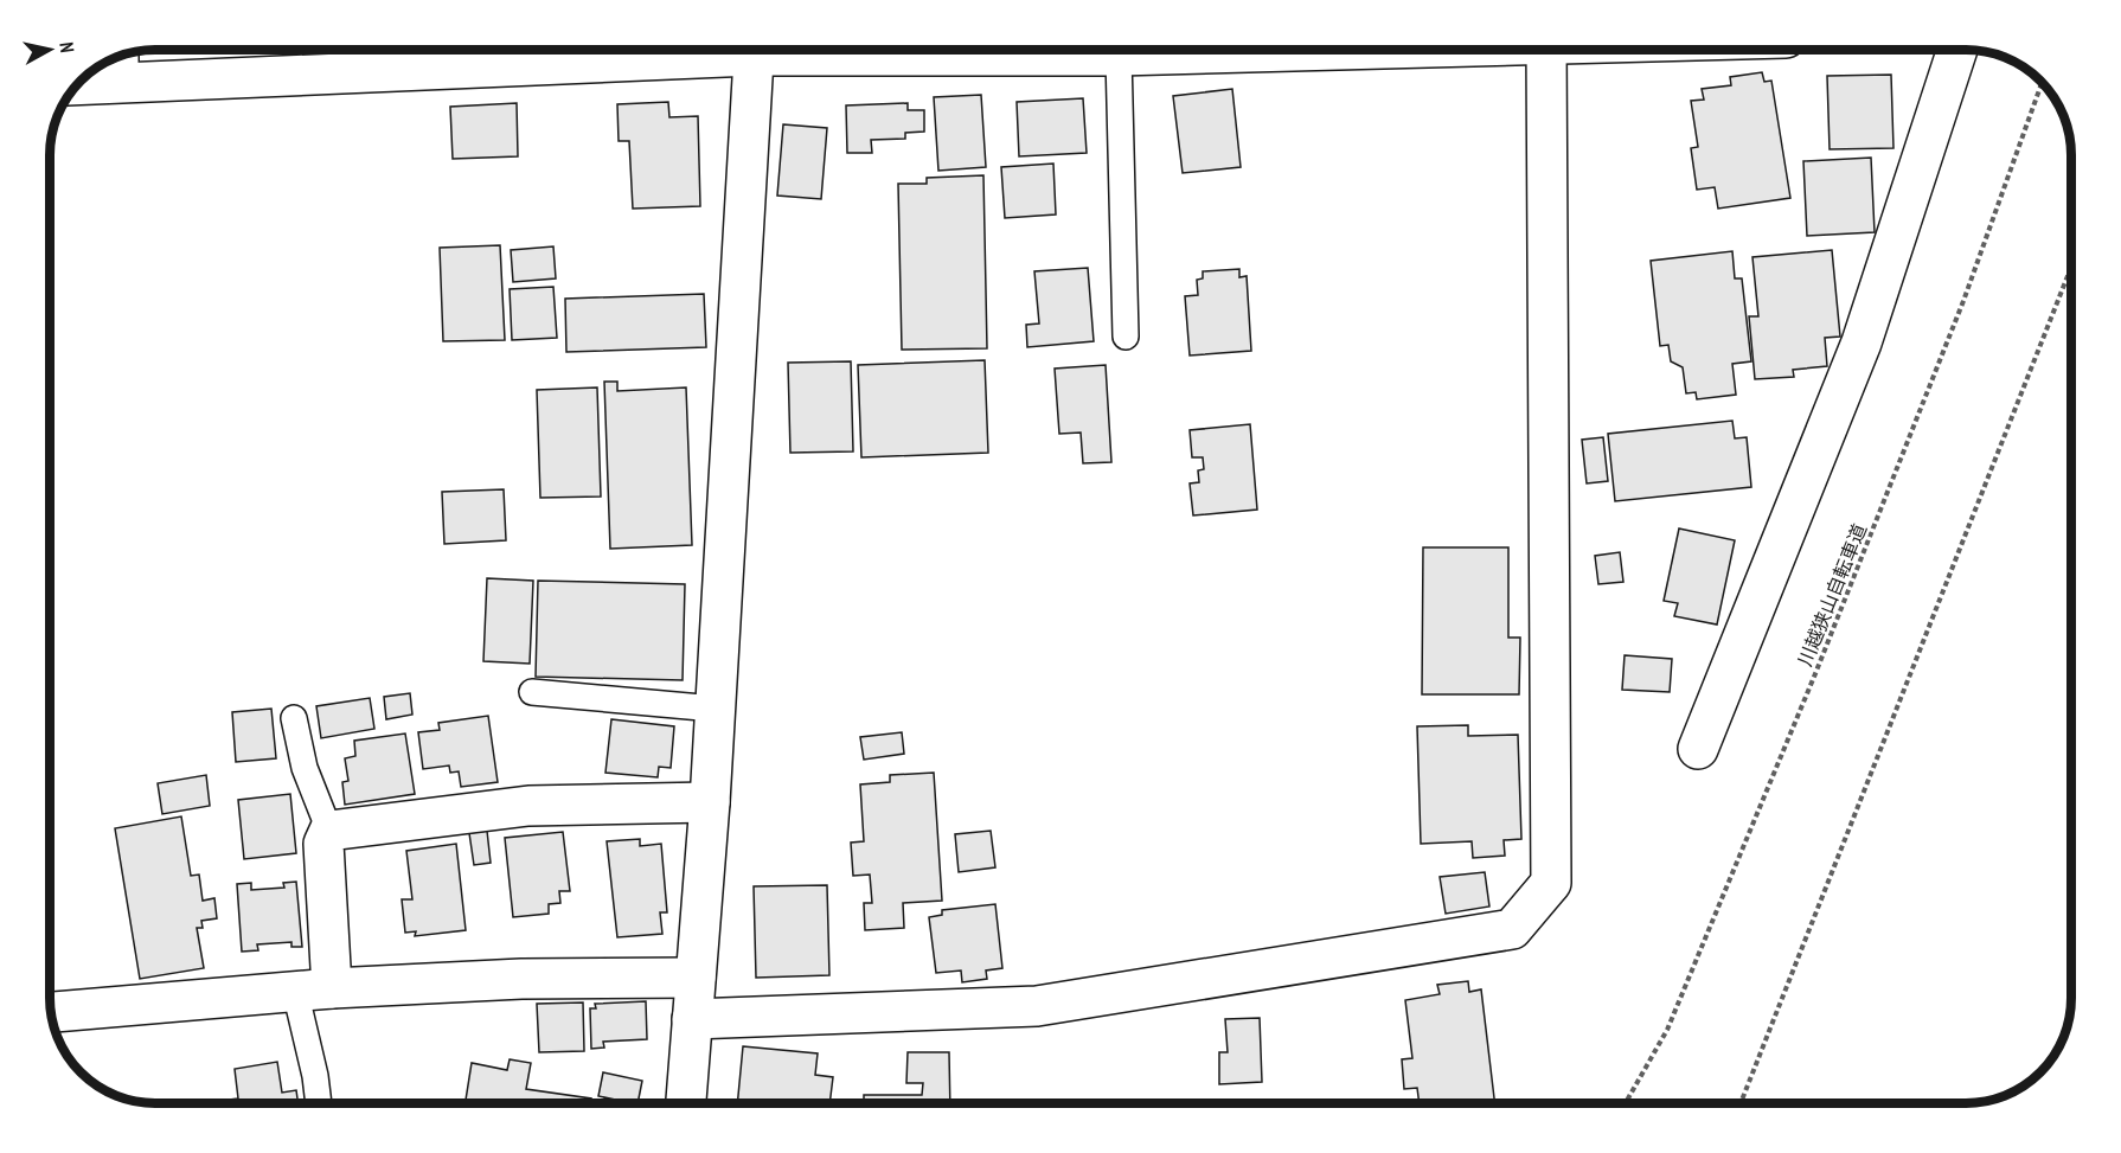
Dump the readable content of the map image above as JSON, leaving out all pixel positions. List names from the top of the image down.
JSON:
{
  "streets": {
    "path": ["川越狭山自転車道"]
  },
  "north": "right"
}
